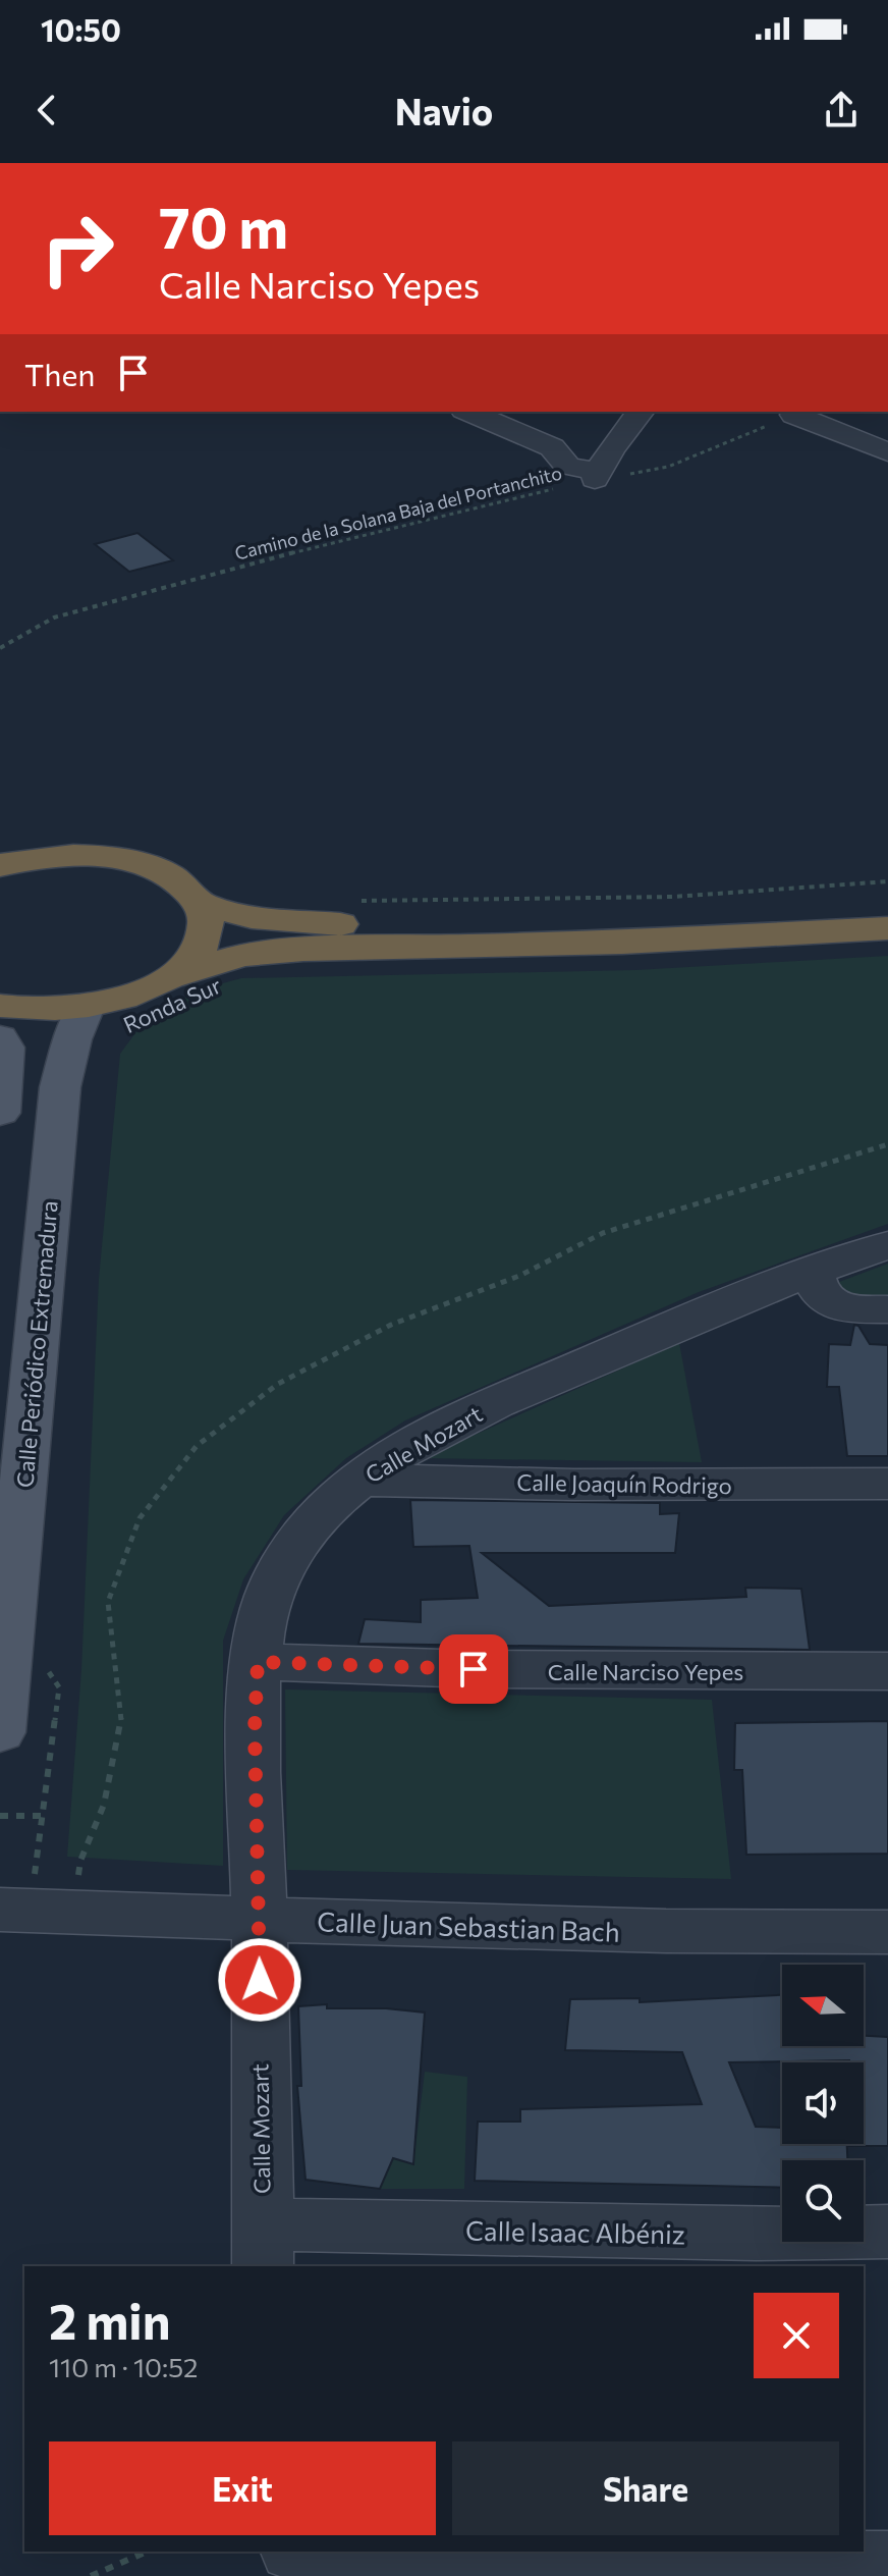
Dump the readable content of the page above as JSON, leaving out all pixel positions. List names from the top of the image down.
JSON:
{
  "streets": {
    "highway": ["Ronda Sur"],
    "main road": ["Calle Periódico Extremadura"],
    "street": [
      "Calle Mozart",
      "Calle Joaquín Rodrigo",
      "Calle Narciso Yepes",
      "Calle Juan Sebastian Bach",
      "Calle Isaac Albéniz"
    ],
    "path": ["Camino de la Solana Baja del Portanchito"]
  },
  "crossings": [
    ["Calle Mozart", "Calle Joaquín Rodrigo"],
    ["Calle Mozart", "Calle Narciso Yepes"],
    ["Calle Mozart", "Calle Juan Sebastian Bach"],
    ["Calle Mozart", "Calle Isaac Albéniz"]
  ],
  "north": "left",
  "page": {
    "status": "10:50",
    "header": "Navio",
    "turn": ["70 m", "Calle Narciso Yepes"],
    "then": "Then",
    "heading": ["2 min", "110 m · 10:52"],
    "buttons": ["Exit", "Share"]
  }
}
